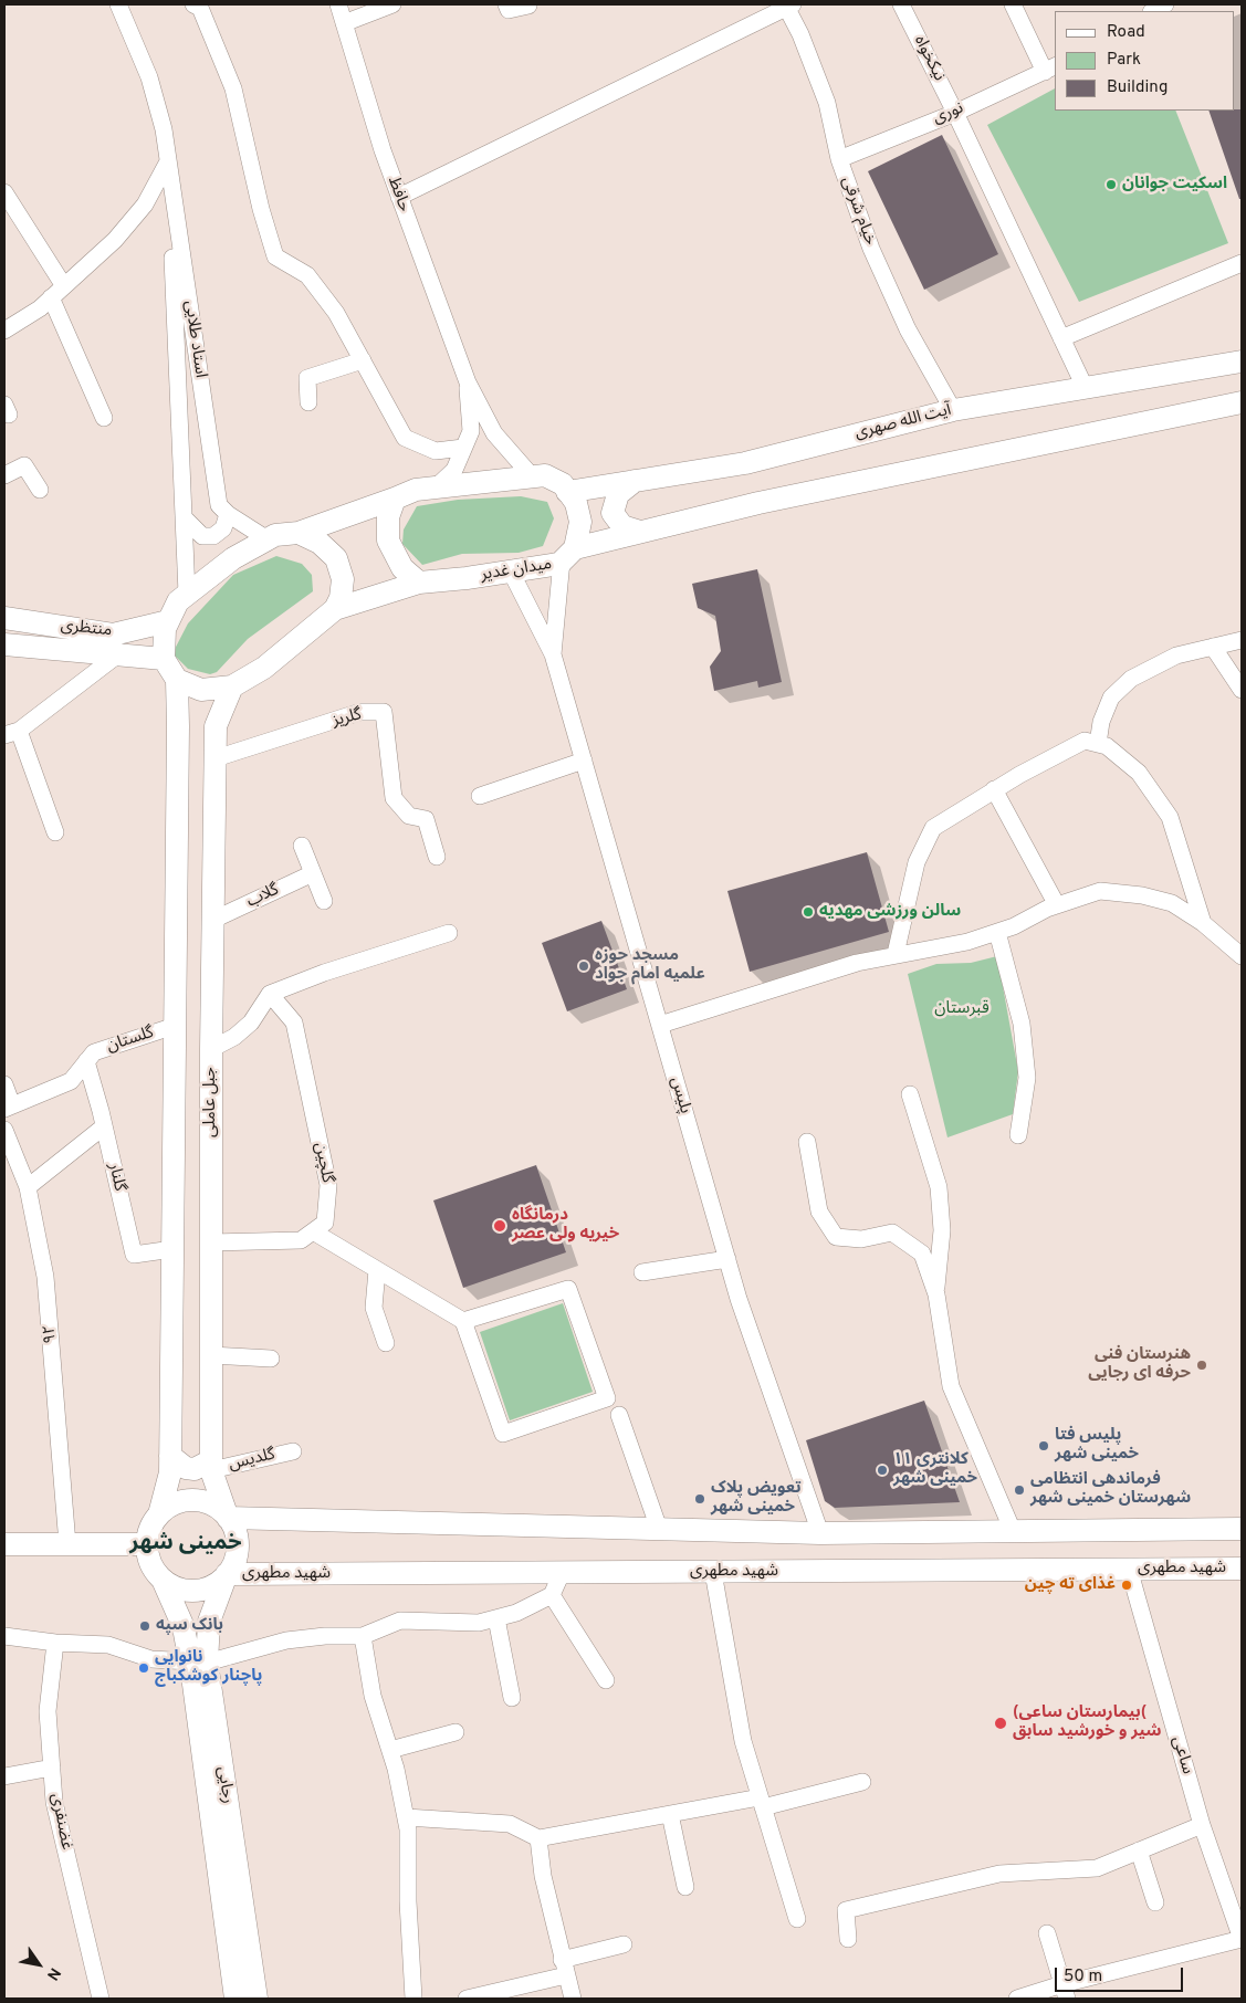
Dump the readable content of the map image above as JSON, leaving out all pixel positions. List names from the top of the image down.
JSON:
{
  "streets": {
    "main road": [
      "آیت الله صهری",
      "میدان غدیر",
      "منتظری",
      "جبل عاملی",
      "شهید مطهری",
      "رجایی"
    ],
    "street": [
      "نیکخواه",
      "نوری",
      "حافظ",
      "خیام شرقی",
      "استاد طلایی",
      "گلریز",
      "گلاب",
      "گلستان",
      "پلیس",
      "گلچین",
      "گلنار",
      "۹۲",
      "گلدیس",
      "ساعی",
      "غضنفری"
    ]
  },
  "crossings": [
    ["نیکخواه", "نوری"],
    ["نیکخواه", "آیت الله صهری"],
    ["نوری", "خیام شرقی"],
    ["خیام شرقی", "آیت الله صهری"],
    ["گلریز", "جبل عاملی"],
    ["گلاب", "جبل عاملی"],
    ["گلستان", "گلنار"],
    ["جبل عاملی", "گلدیس"],
    ["جبل عاملی", "شهید مطهری"],
    ["جبل عاملی", "رجایی"],
    ["شهید مطهری", "ساعی"],
    ["شهید مطهری", "رجایی"]
  ],
  "districts": ["خمینی شهر"],
  "parks": ["قبرستان"],
  "places": [
    "اسکیت جوانان",
    "سالن ورزشی مهدیه",
    "مسجد حوزه علمیه امام جواد",
    "درمانگاه خیریه ولی عصر",
    "هنرستان فنی حرفه ای رجایی",
    "پلیس فتا خمینی شهر",
    "کلانتری ۱۱ خمینی شهر",
    "فرماندهی انتظامی شهرستان خمینی شهر",
    "تعویض پلاک خمینی شهر",
    "غذای ته چین",
    "بانک سپه",
    "نانوایی پاچنار کوشکباج",
    "(بیمارستان ساعی( شیر و خورشید سابق"
  ],
  "legend": ["Road", "Park", "Building"],
  "scale_bar": "50 m",
  "north": "bottom right"
}
